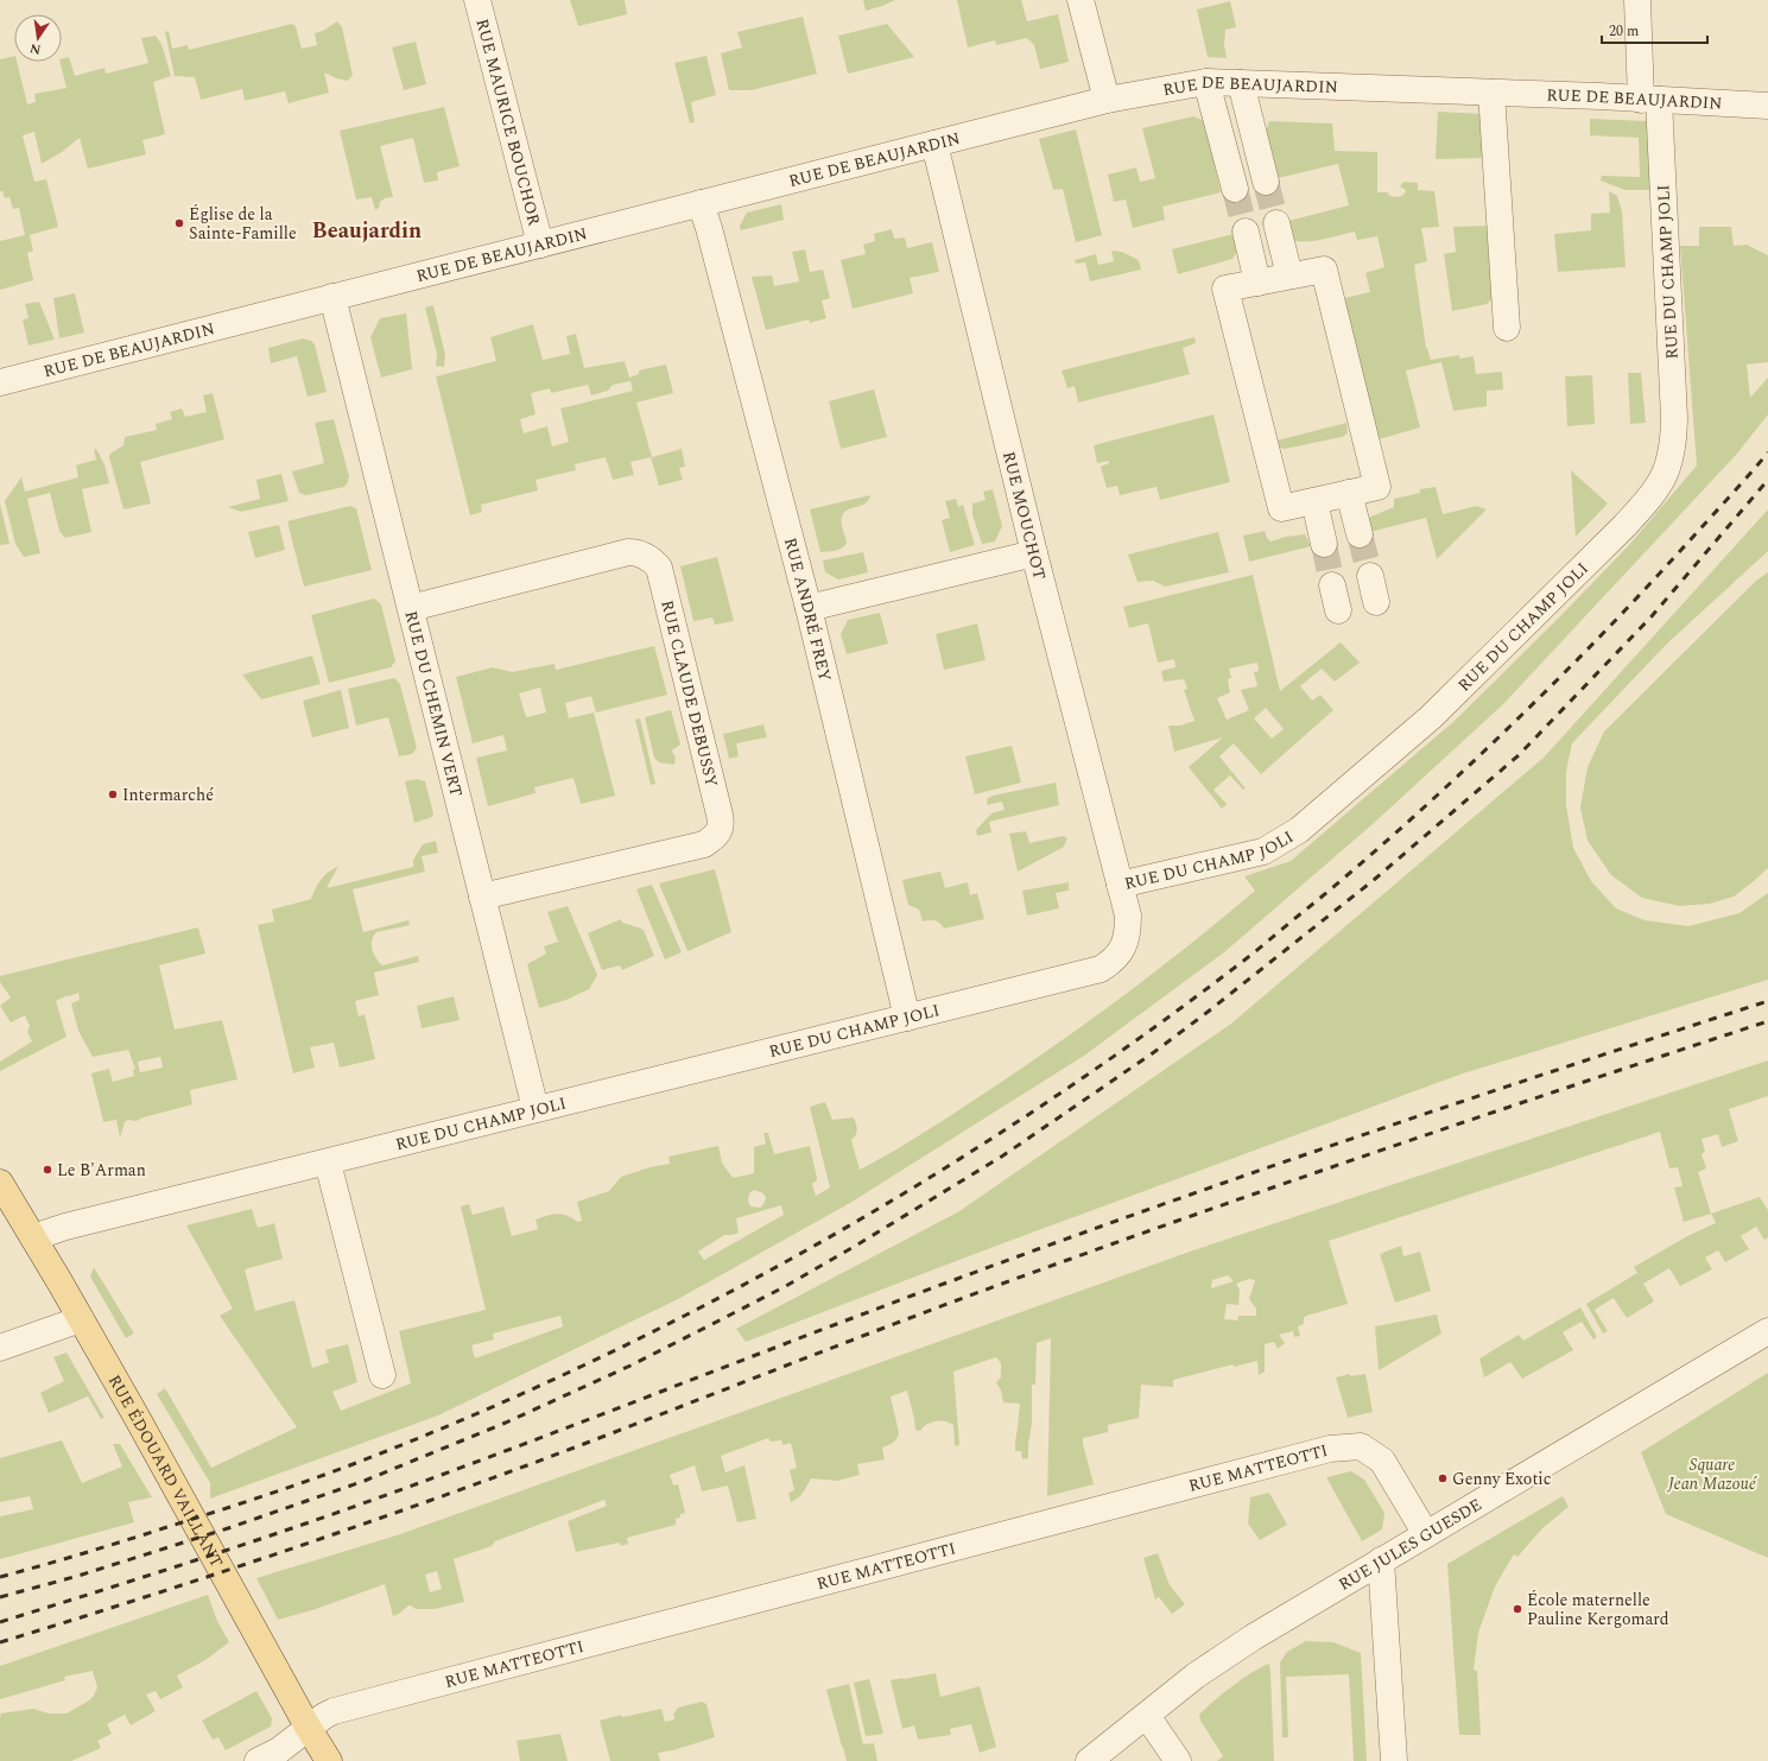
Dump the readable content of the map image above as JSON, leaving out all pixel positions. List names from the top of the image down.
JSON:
{
  "streets": {
    "main road": ["RUE ÉDOUARD VAILLANT"],
    "street": [
      "RUE DE BEAUJARDIN",
      "RUE MAURICE BOUCHOR",
      "RUE DU CHAMP JOLI",
      "RUE MOUCHOT",
      "RUE ANDRÉ FREY",
      "RUE CLAUDE DEBUSSY",
      "RUE DU CHEMIN VERT",
      "RUE MATTEOTTI",
      "RUE JULES GUESDE"
    ]
  },
  "crossings": [
    ["RUE DE BEAUJARDIN", "RUE MAURICE BOUCHOR"],
    ["RUE DE BEAUJARDIN", "RUE DU CHAMP JOLI"],
    ["RUE DE BEAUJARDIN", "RUE MOUCHOT"],
    ["RUE DE BEAUJARDIN", "RUE ANDRÉ FREY"],
    ["RUE DE BEAUJARDIN", "RUE DU CHEMIN VERT"],
    ["RUE DU CHAMP JOLI", "RUE MOUCHOT"],
    ["RUE DU CHAMP JOLI", "RUE ANDRÉ FREY"],
    ["RUE DU CHAMP JOLI", "RUE DU CHEMIN VERT"],
    ["RUE DU CHAMP JOLI", "RUE ÉDOUARD VAILLANT"],
    ["RUE CLAUDE DEBUSSY", "RUE DU CHEMIN VERT"],
    ["RUE MATTEOTTI", "RUE ÉDOUARD VAILLANT"],
    ["RUE MATTEOTTI", "RUE JULES GUESDE"]
  ],
  "districts": ["Beaujardin"],
  "parks": ["Square Jean Mazoué"],
  "places": [
    "Église de la Sainte-Famille",
    "Intermarché",
    "Le B'Arman",
    "Genny Exotic",
    "École maternelle Pauline Kergomard"
  ],
  "scale_bar": "20 m",
  "north": "bottom"
}
